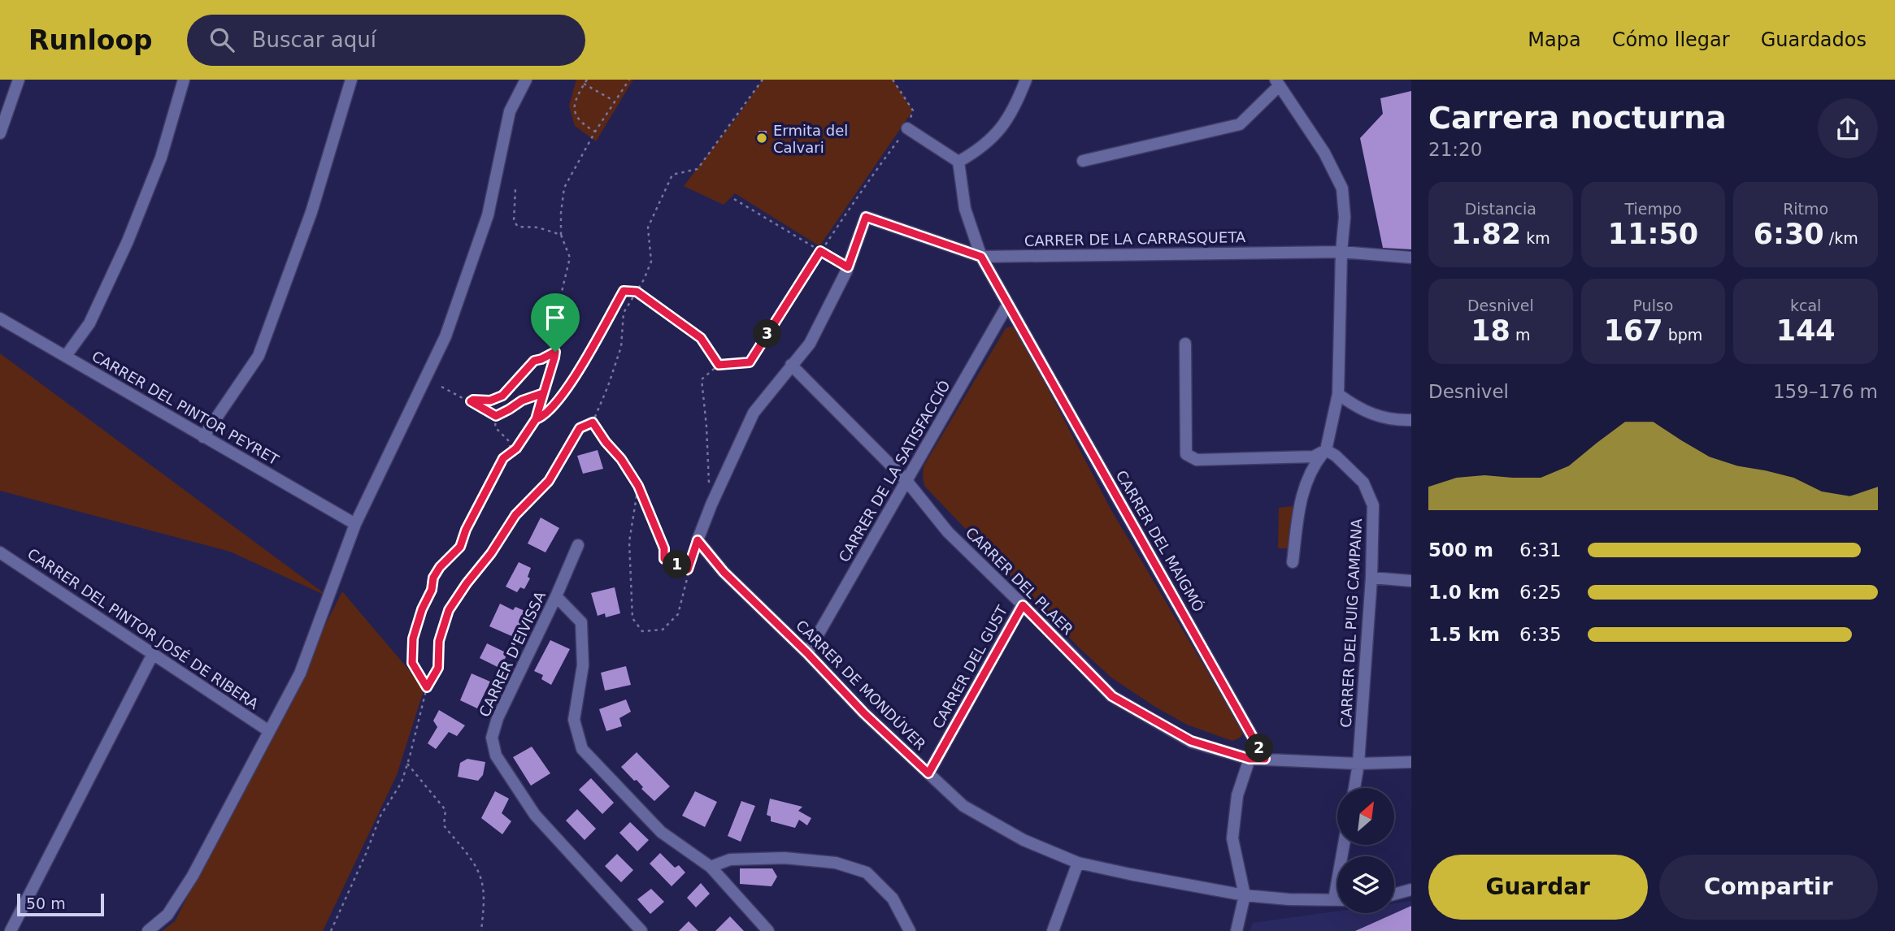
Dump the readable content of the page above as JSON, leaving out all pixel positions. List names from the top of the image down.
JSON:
{
  "streets": {
    "street": [
      "CARRER DE LA CARRASQUETA",
      "CARRER DEL PINTOR PEYRET",
      "CARRER DE LA SATISFACCIÓ",
      "CARRER DEL MAIGMÓ",
      "CARRER DEL PLAER",
      "CARRER DEL PUIG CAMPANA",
      "CARRER DEL PINTOR JOSÉ DE RIBERA",
      "CARRER D'EIVISSA",
      "CARRER DEL GUST",
      "CARRER DE MONDÚVER"
    ]
  },
  "crossings": [
    ["CARRER DE LA CARRASQUETA", "CARRER DEL MAIGMÓ"],
    ["CARRER DE LA SATISFACCIÓ", "CARRER DEL MAIGMÓ"],
    ["CARRER DE LA SATISFACCIÓ", "CARRER DEL PLAER"],
    ["CARRER DE LA SATISFACCIÓ", "CARRER DE MONDÚVER"],
    ["CARRER DEL MAIGMÓ", "CARRER DEL PLAER"],
    ["CARRER DEL PLAER", "CARRER DEL GUST"],
    ["CARRER DEL GUST", "CARRER DE MONDÚVER"]
  ],
  "places": ["Ermita del Calvari"],
  "scale_bar": "50 m",
  "north": "top right",
  "page": {
    "header": "Runloop",
    "search": "Buscar aquí",
    "nav": ["Mapa", "Cómo llegar", "Guardados"],
    "heading": ["Carrera nocturna", "21:20"],
    "stats": [
      ["Distancia", "1.82 km"],
      ["Tiempo", "11:50"],
      ["Ritmo", "6:30 /km"],
      ["Desnivel", "18 m"],
      ["Pulso", "167 bpm"],
      ["kcal", "144"]
    ],
    "pins": ["3", "1", "2"],
    "chart": ["Desnivel", "159–176 m"],
    "list": [
      {
        "name": "500 m",
        "note": "6:31"
      },
      {
        "name": "1.0 km",
        "note": "6:25"
      },
      {
        "name": "1.5 km",
        "note": "6:35"
      }
    ],
    "buttons": ["Guardar", "Compartir"],
    "scale": "50 m"
  }
}
